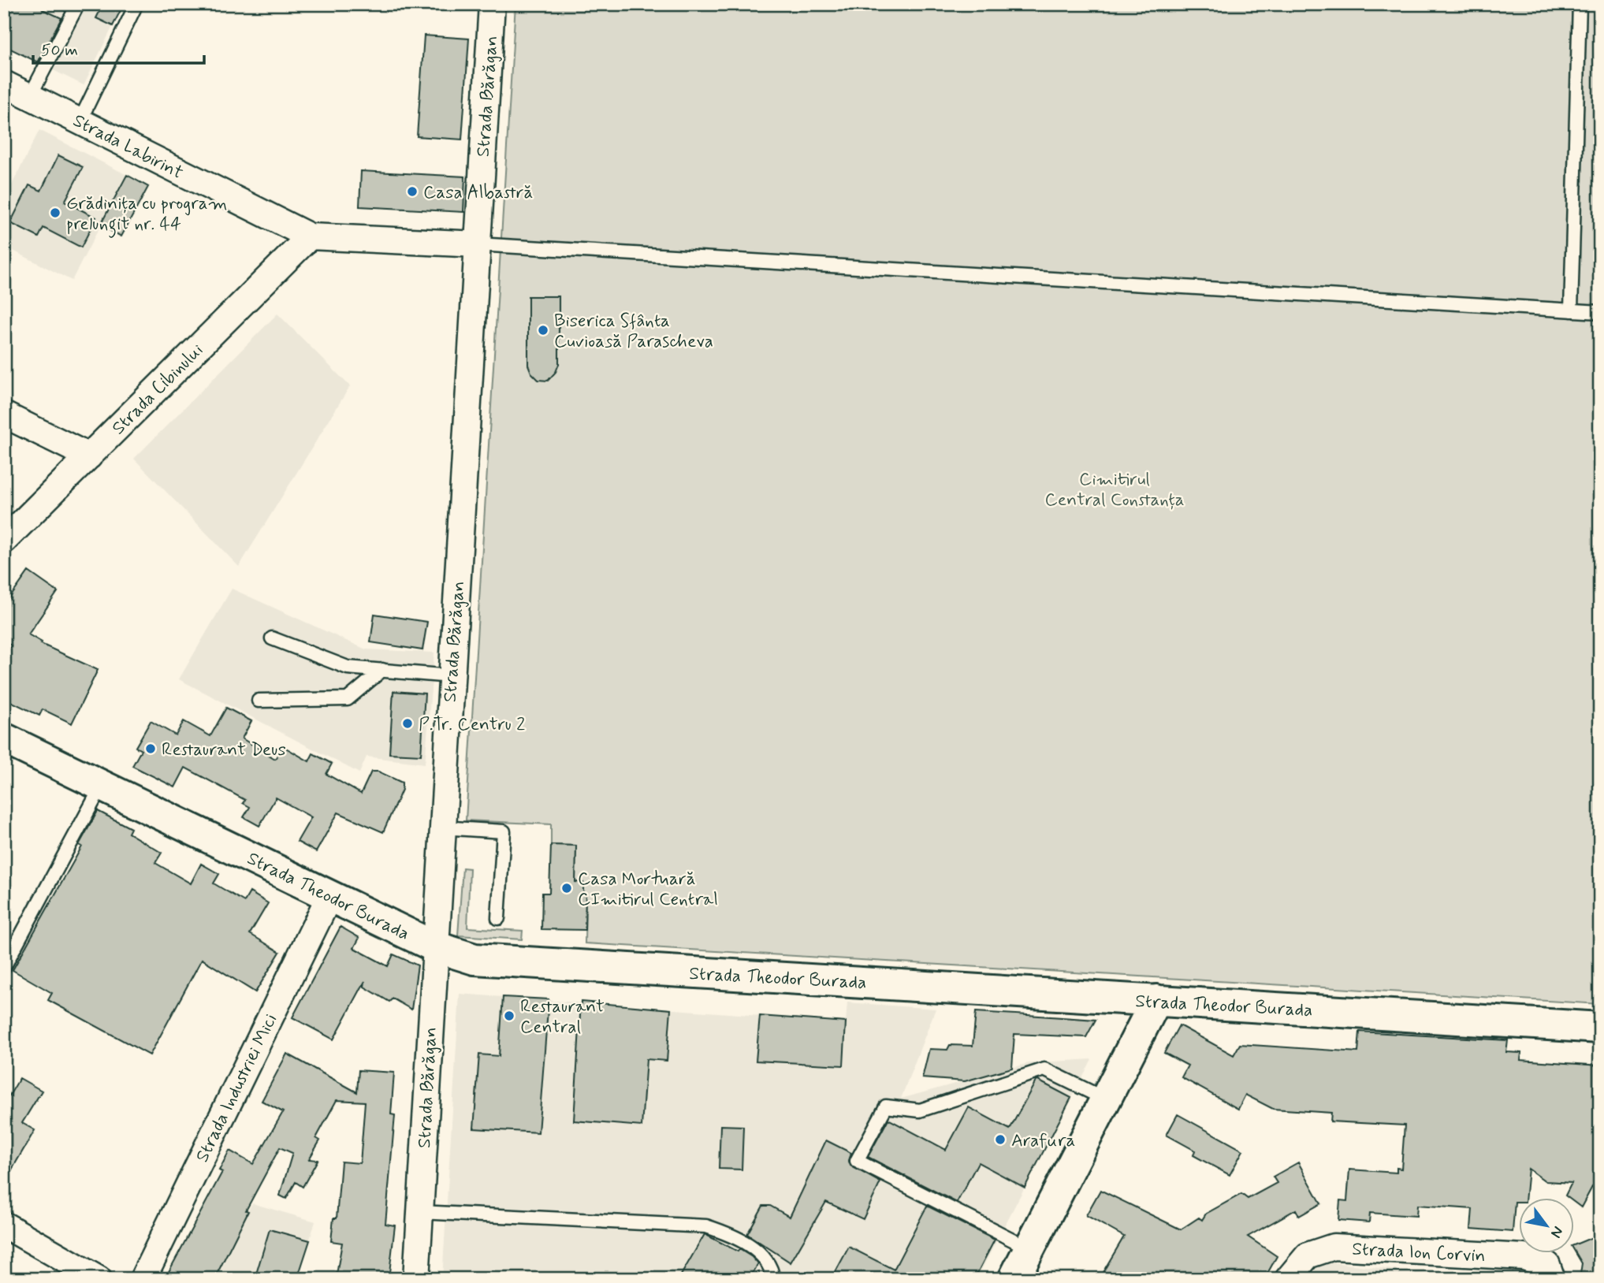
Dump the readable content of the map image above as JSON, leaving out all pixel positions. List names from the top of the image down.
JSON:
{
  "streets": {
    "street": [
      "Strada Bărăgan",
      "Strada Labirint",
      "Strada Cibinului",
      "Strada Theodor Burada",
      "Strada Industriei Mici",
      "Strada Ion Corvin"
    ]
  },
  "crossings": [
    ["Strada Bărăgan", "Strada Labirint"],
    ["Strada Bărăgan", "Strada Theodor Burada"],
    ["Strada Labirint", "Strada Cibinului"],
    ["Strada Theodor Burada", "Strada Industriei Mici"]
  ],
  "parks": ["Cimitirul Central Constanța"],
  "places": [
    "Casa Albastră",
    "Grădinița cu program prelungit nr. 44",
    "Biserica Sfânta Cuvioasă Parascheva",
    "P.Tr. Centru 2",
    "Restaurant Deus",
    "Casa Mortuară CImitirul Central",
    "Restaurant Central",
    "Arafura"
  ],
  "scale_bar": "50 m",
  "north": "bottom right"
}
